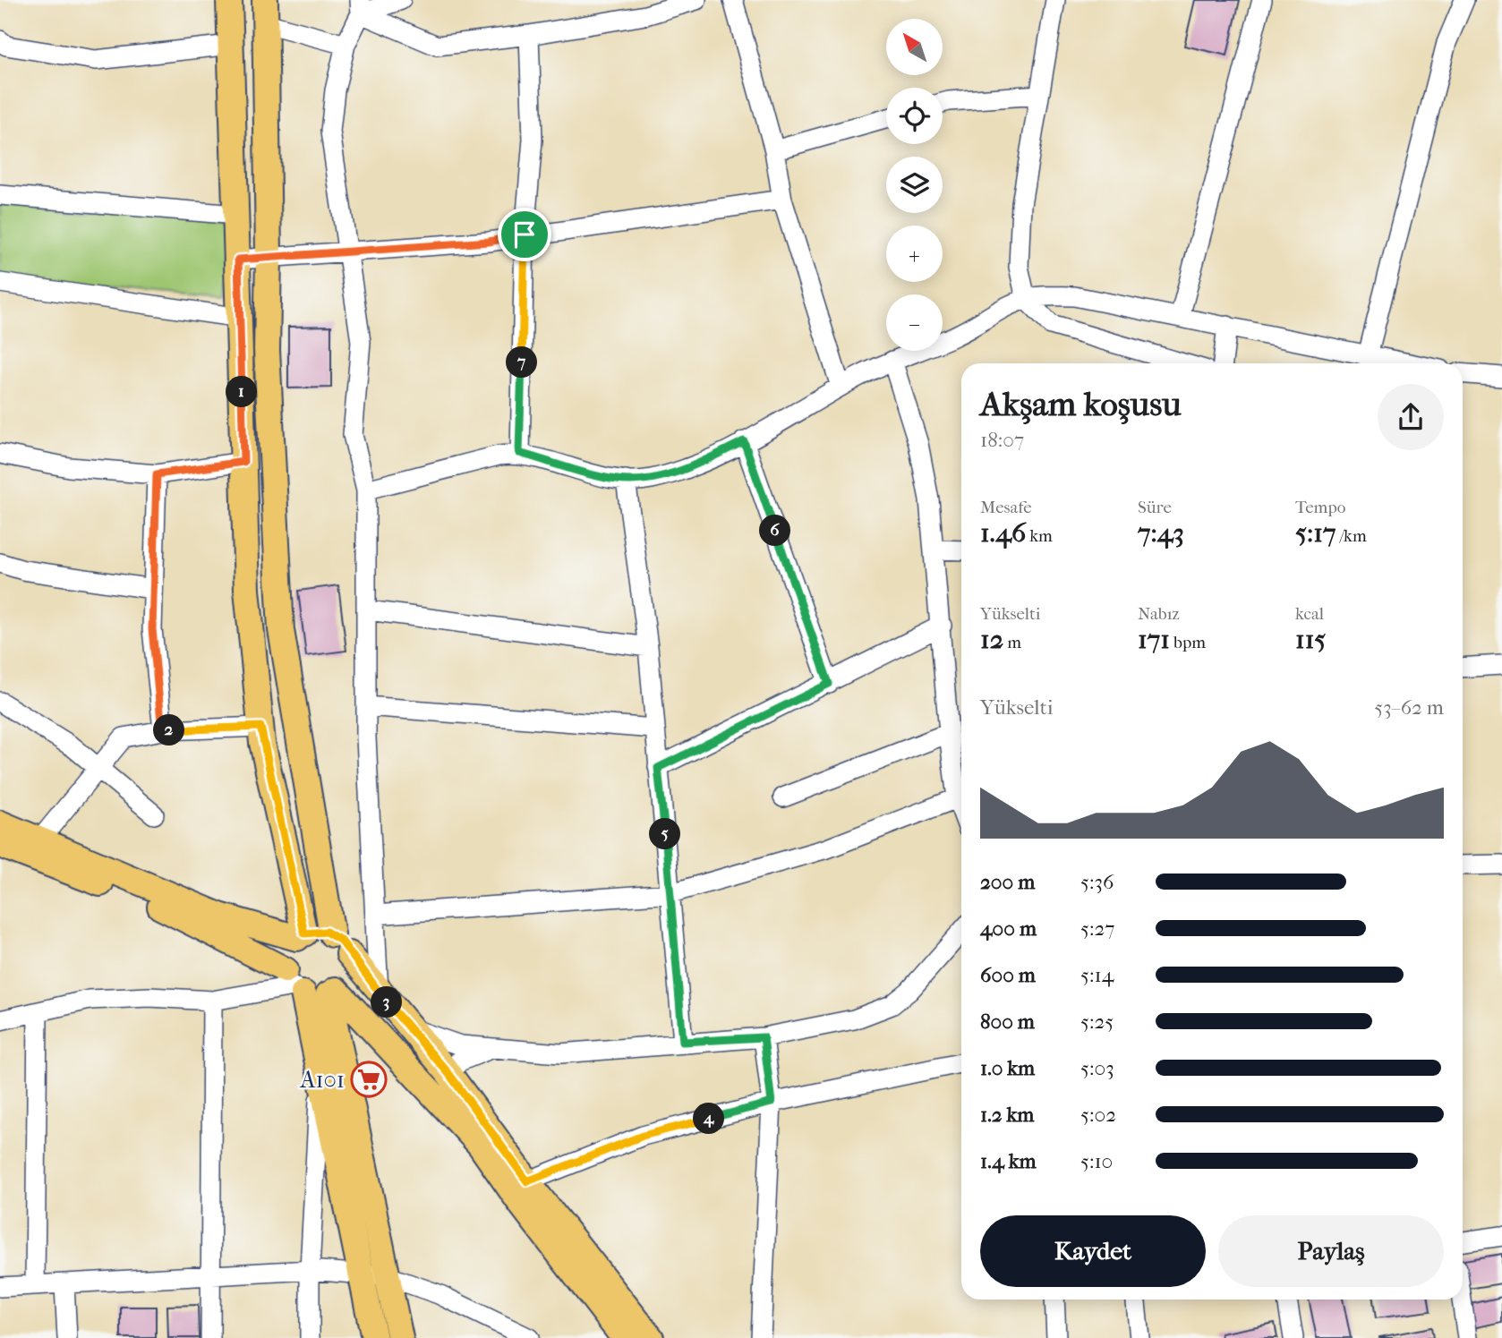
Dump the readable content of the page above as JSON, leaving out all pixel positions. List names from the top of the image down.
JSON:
{
  "places": {
    "supermarket": ["A101"]
  },
  "north": "top left",
  "page": {
    "map_buttons": ["+", "−"],
    "pins": [
      "7",
      "1",
      "6",
      "2",
      "5",
      "3",
      "4"
    ],
    "heading": ["Akşam koşusu", "18:07"],
    "stats": [
      ["Mesafe", "1.46 km"],
      ["Süre", "7:43"],
      ["Tempo", "5:17 /km"],
      ["Yükselti", "12 m"],
      ["Nabız", "171 bpm"],
      ["kcal", "115"]
    ],
    "chart": ["Yükselti", "53–62 m"],
    "list": [
      {
        "name": "200 m",
        "note": "5:36"
      },
      {
        "name": "400 m",
        "note": "5:27"
      },
      {
        "name": "600 m",
        "note": "5:14"
      },
      {
        "name": "800 m",
        "note": "5:25"
      },
      {
        "name": "1.0 km",
        "note": "5:03"
      },
      {
        "name": "1.2 km",
        "note": "5:02"
      },
      {
        "name": "1.4 km",
        "note": "5:10"
      }
    ],
    "buttons": ["Kaydet", "Paylaş"]
  }
}
